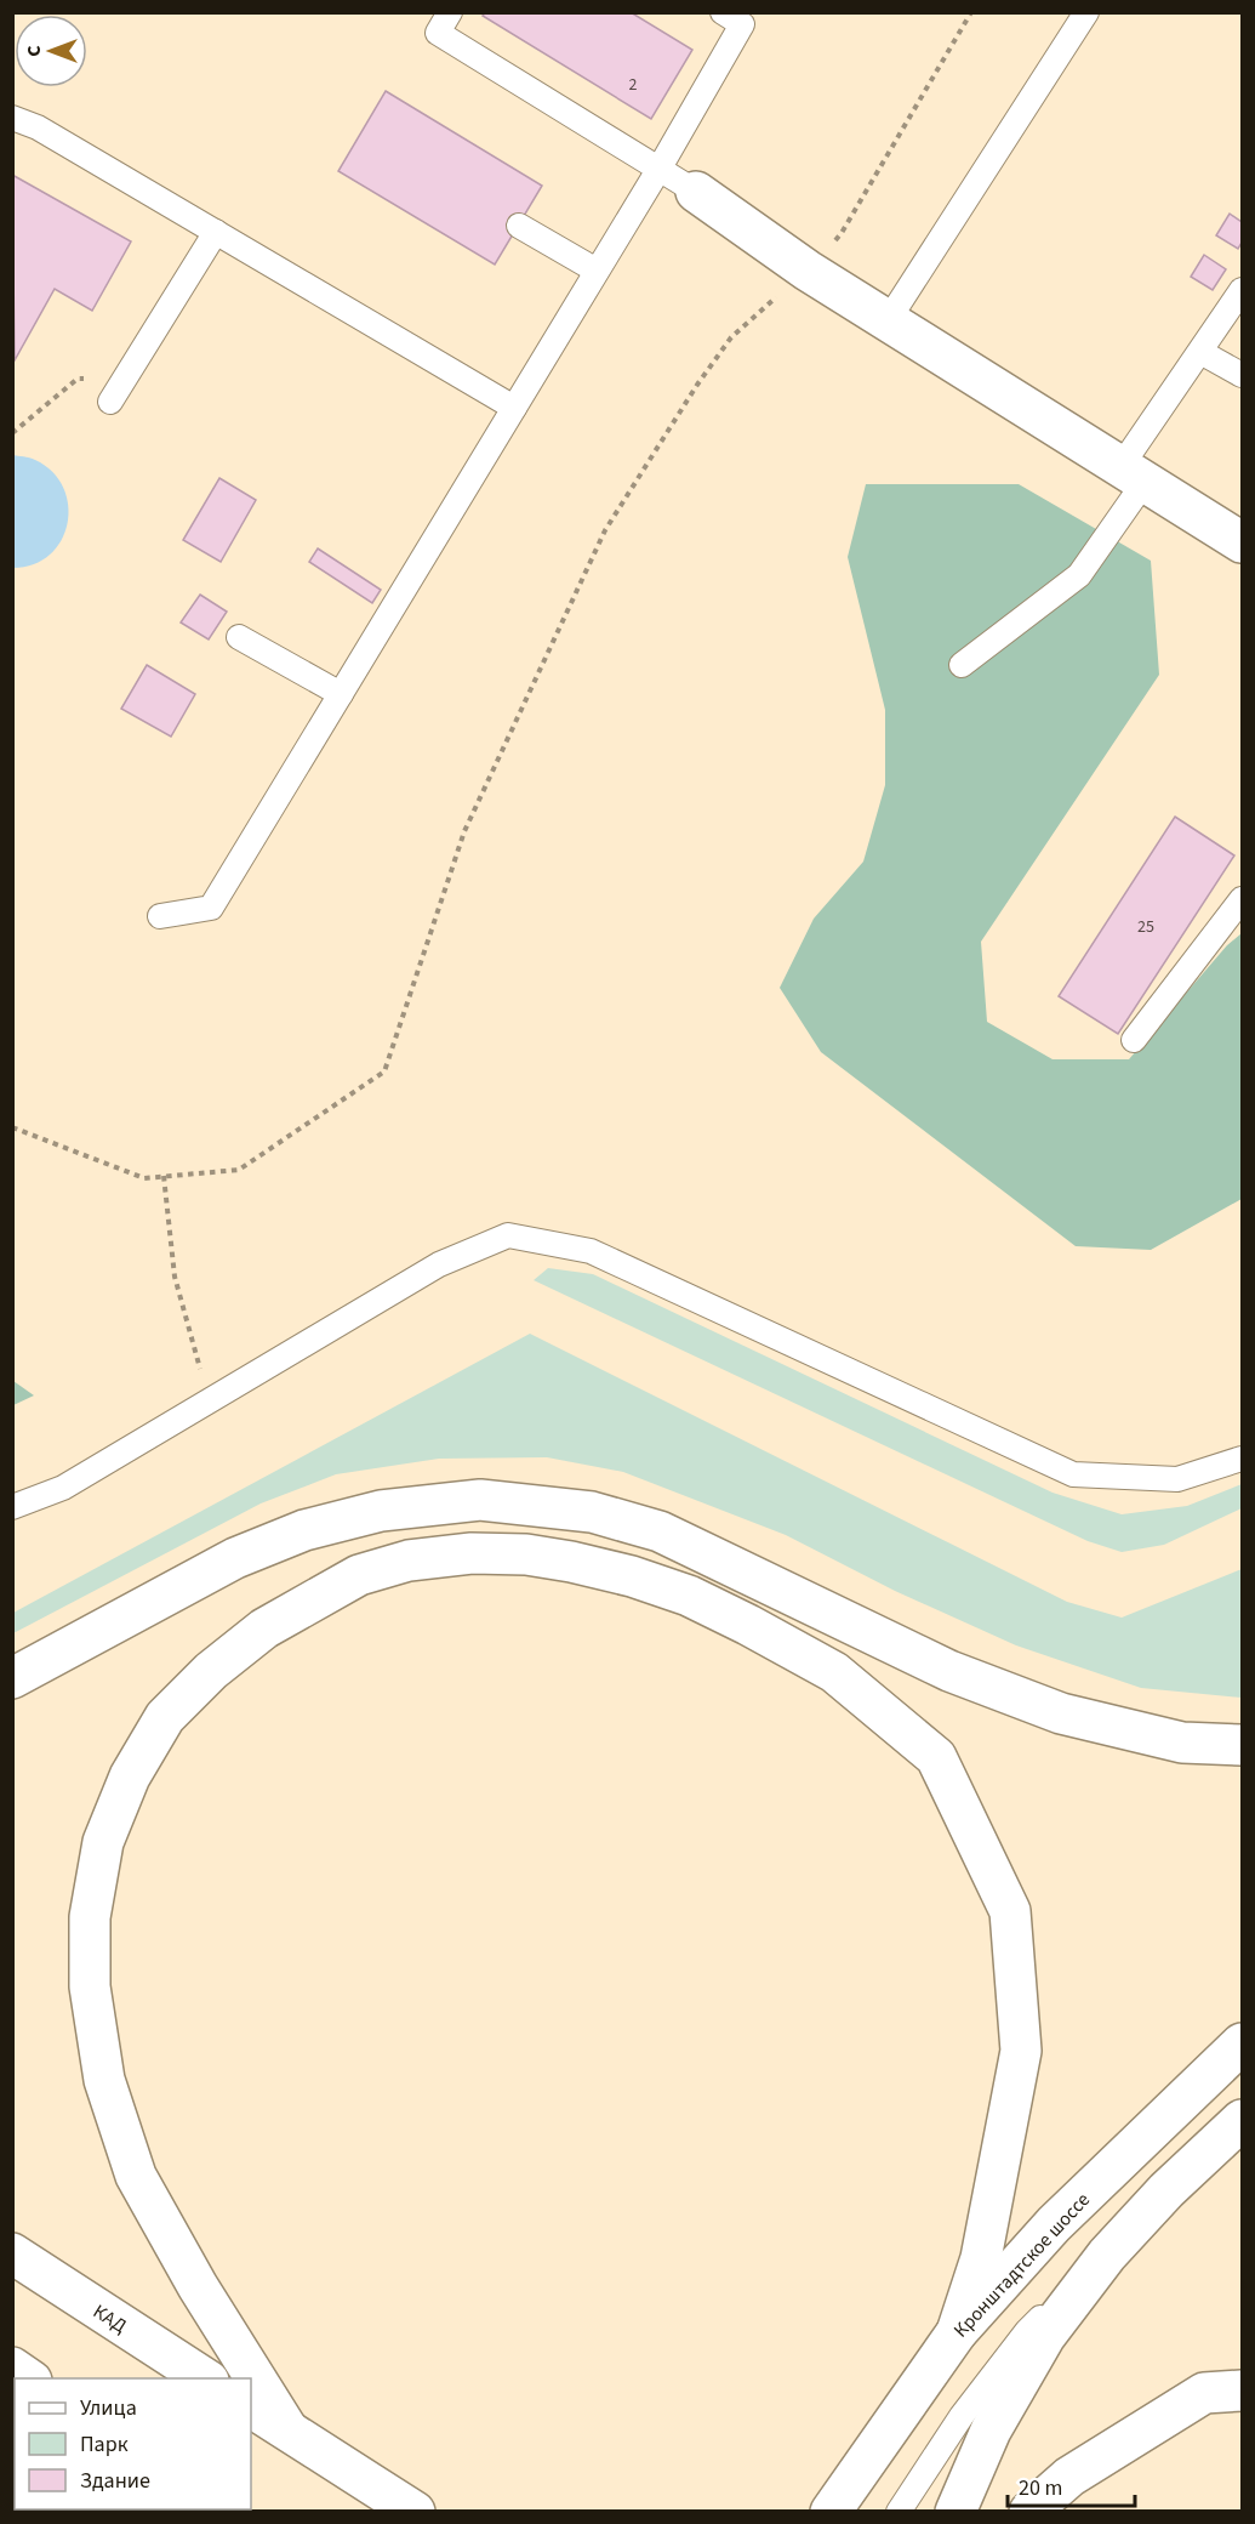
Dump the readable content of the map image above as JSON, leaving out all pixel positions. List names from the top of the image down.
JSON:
{
  "streets": {
    "main road": ["Кронштадтское шоссе", "КАД"]
  },
  "house_numbers": ["2", "25"],
  "legend": ["Улица", "Парк", "Здание"],
  "scale_bar": "20 m",
  "north": "left"
}
